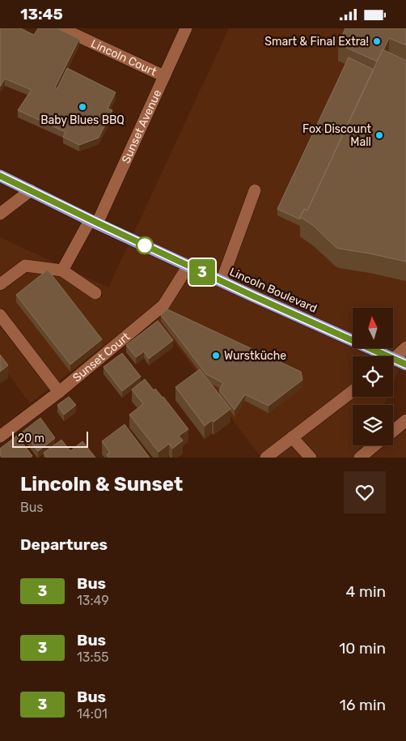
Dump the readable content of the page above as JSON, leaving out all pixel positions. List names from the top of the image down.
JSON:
{
  "streets": {
    "highway": ["Lincoln Boulevard"],
    "street": ["Lincoln Court", "Sunset Avenue", "Sunset Court"]
  },
  "crossings": [
    ["Lincoln Court", "Sunset Avenue"],
    ["Sunset Avenue", "Lincoln Boulevard"],
    ["Lincoln Boulevard", "Sunset Court"]
  ],
  "places": [
    "Smart & Final Extra!",
    "Baby Blues BBQ",
    "Fox Discount Mall",
    "Wurstküche"
  ],
  "lines": ["bus line 3"],
  "scale_bar": "20 m",
  "north": "top",
  "page": {
    "status": "13:45",
    "on_map": "3",
    "scale": "20 m",
    "heading": [
      ["Lincoln & Sunset", "Bus"],
      "Departures"
    ],
    "list": [
      {
        "mark": "3",
        "name": "Bus",
        "note": "13:49",
        "value": "4 min"
      },
      {
        "mark": "3",
        "name": "Bus",
        "note": "13:55",
        "value": "10 min"
      },
      {
        "mark": "3",
        "name": "Bus",
        "note": "14:01",
        "value": "16 min"
      }
    ]
  }
}
